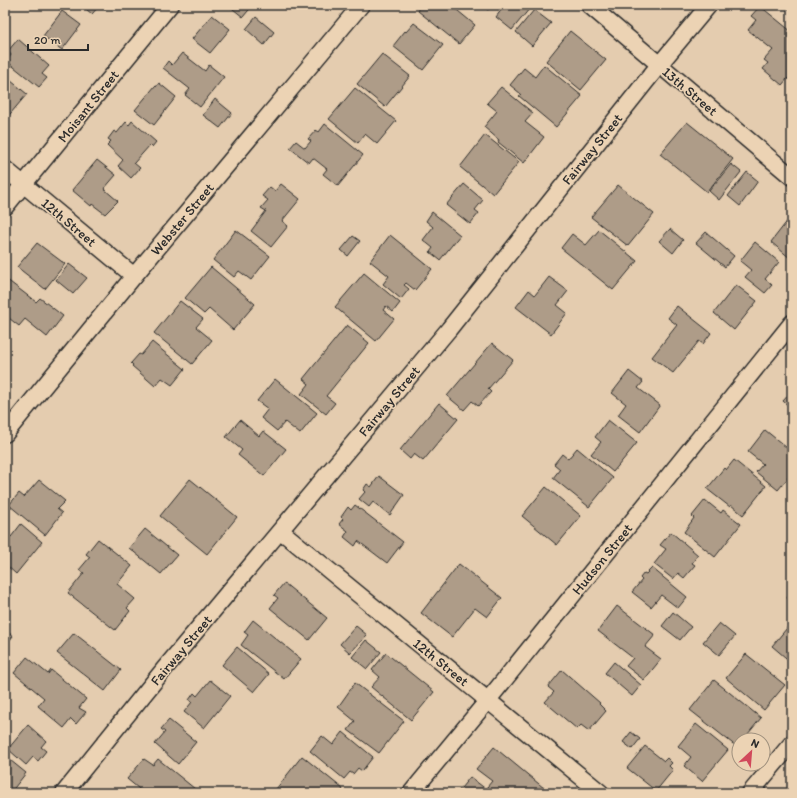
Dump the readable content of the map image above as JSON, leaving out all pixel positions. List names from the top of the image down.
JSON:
{
  "streets": {
    "street": [
      "13th Street",
      "Moisant Street",
      "Fairway Street",
      "Webster Street",
      "12th Street",
      "Hudson Street"
    ]
  },
  "crossings": [
    ["13th Street", "Fairway Street"],
    ["Moisant Street", "12th Street"],
    ["Fairway Street", "12th Street"],
    ["Webster Street", "12th Street"],
    ["12th Street", "Hudson Street"]
  ],
  "scale_bar": "20 m",
  "north": "top right"
}
